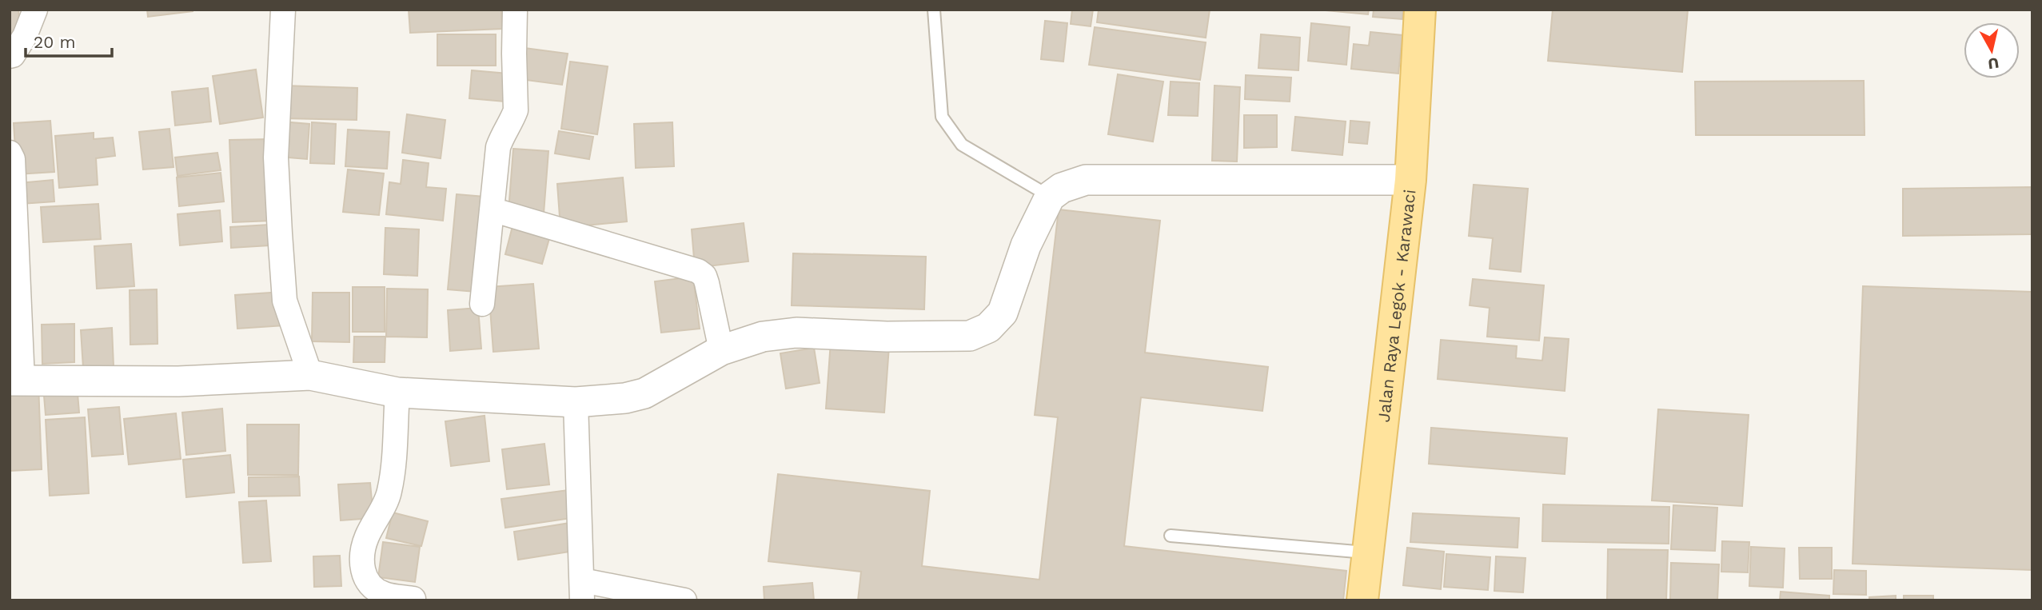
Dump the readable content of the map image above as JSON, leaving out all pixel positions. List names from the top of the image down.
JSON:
{
  "streets": {
    "main road": ["Jalan Raya Legok - Karawaci"]
  },
  "scale_bar": "20 m",
  "north": "bottom"
}
